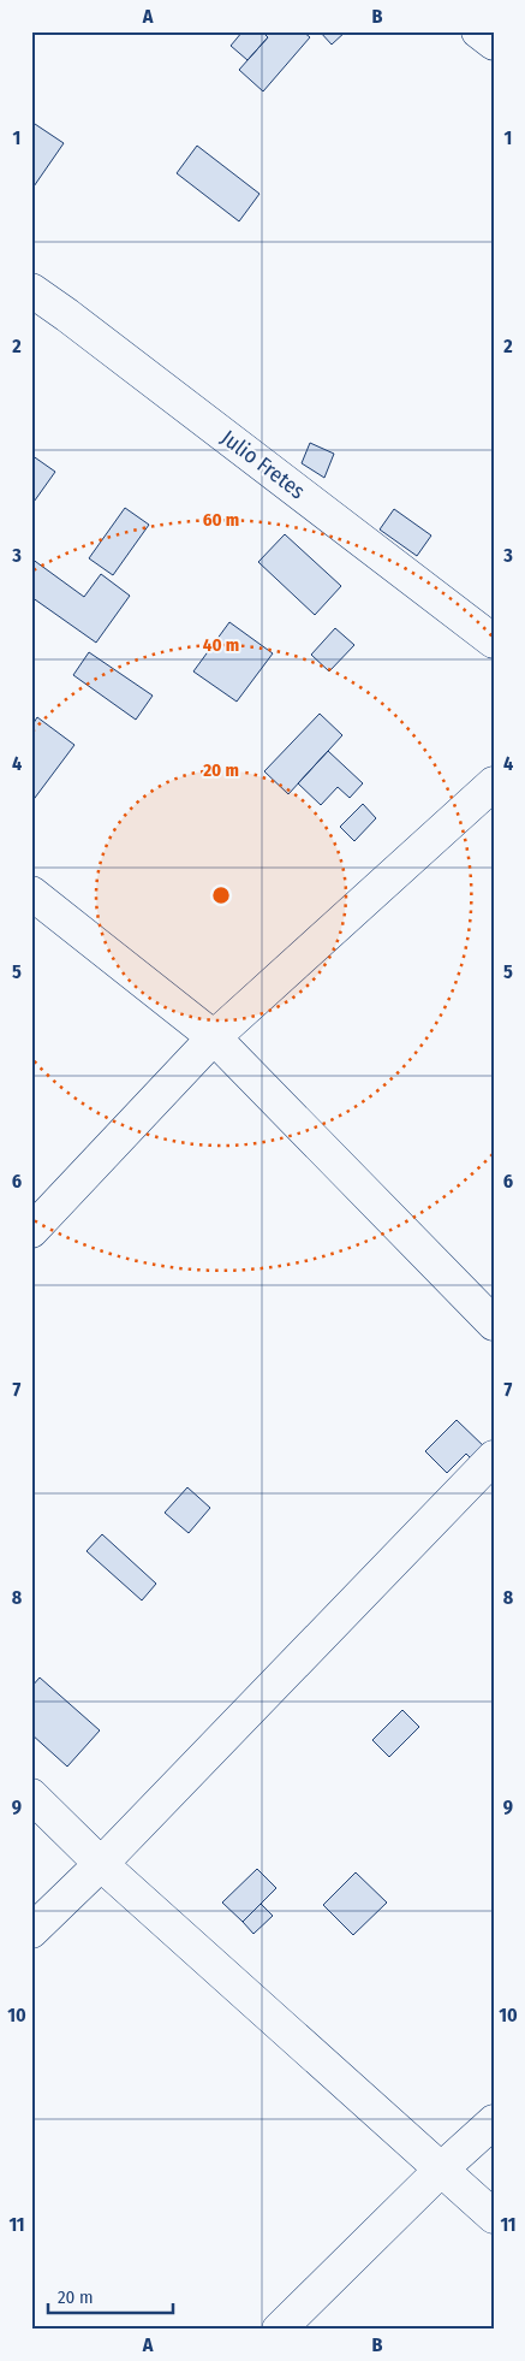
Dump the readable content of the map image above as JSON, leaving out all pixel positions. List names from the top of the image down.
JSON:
{
  "streets": {
    "street": ["Julio Fretes"]
  },
  "scale_bar": "20 m",
  "grid": {
    "columns": ["A", "B"],
    "rows": [
      "1",
      "2",
      "3",
      "4",
      "5",
      "6",
      "7",
      "8",
      "9",
      "10",
      "11"
    ]
  },
  "rings": ["60 m", "40 m", "20 m"]
}
